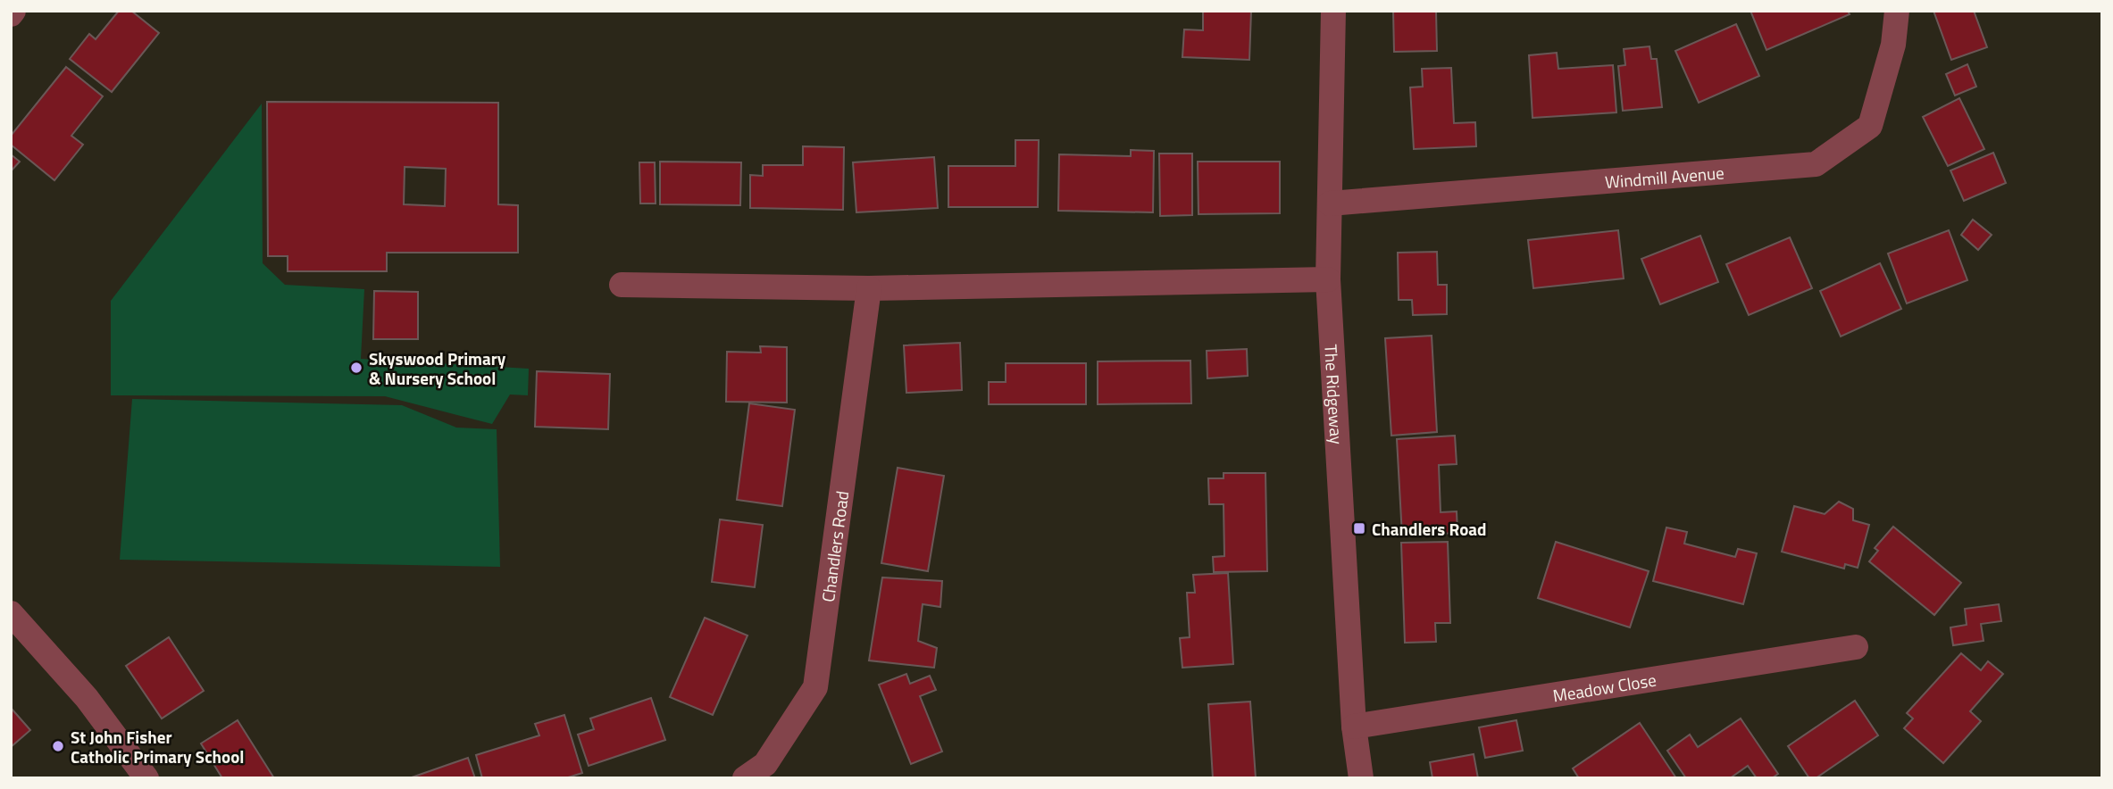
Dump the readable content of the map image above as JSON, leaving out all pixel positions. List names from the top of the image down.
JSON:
{
  "streets": {
    "street": [
      "Windmill Avenue",
      "The Ridgeway",
      "Chandlers Road",
      "Meadow Close"
    ]
  },
  "crossings": [
    ["Windmill Avenue", "The Ridgeway"],
    ["The Ridgeway", "Meadow Close"]
  ],
  "places": {
    "other": ["Skyswood Primary & Nursery School", "St John Fisher Catholic Primary School"],
    "transit": ["Chandlers Road"]
  }
}
